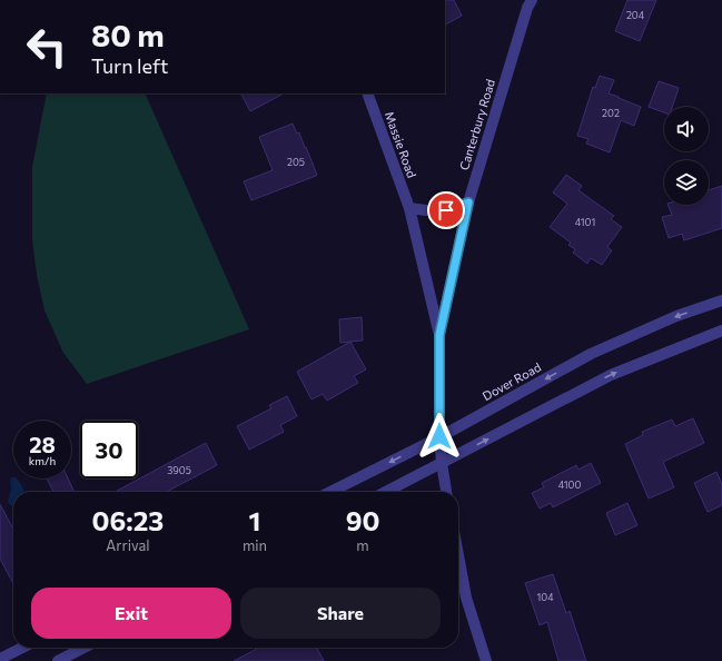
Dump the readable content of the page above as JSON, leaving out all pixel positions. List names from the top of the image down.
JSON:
{
  "streets": {
    "street": ["Canterbury Road", "Massie Road", "Dover Road"]
  },
  "crossings": [
    ["Canterbury Road", "Massie Road"],
    ["Canterbury Road", "Dover Road"]
  ],
  "house_numbers": [
    "204",
    "202",
    "205",
    "4101",
    "3905",
    "4100",
    "104"
  ],
  "page": {
    "turn": ["80 m", "Turn left"],
    "speed": "28 km/h",
    "limit": "30",
    "eta": [
      "06:23",
      "Arrival",
      "1",
      "min",
      "90",
      "m"
    ],
    "buttons": ["Exit", "Share"]
  }
}
